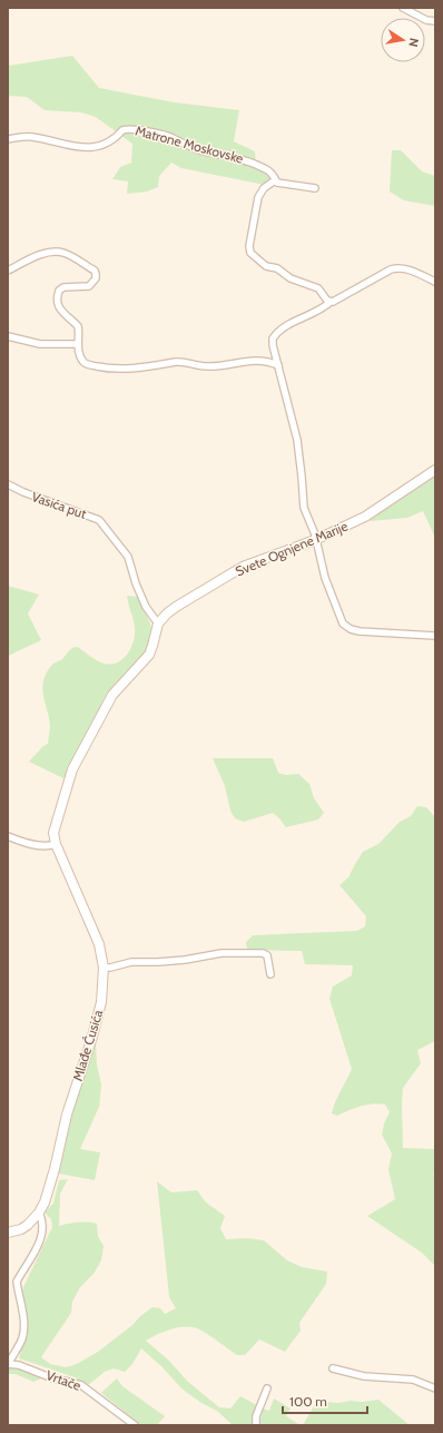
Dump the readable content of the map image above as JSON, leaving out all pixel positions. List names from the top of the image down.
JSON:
{
  "streets": {
    "street": [
      "Matrone Moskovske",
      "Vasića put",
      "Svete Ognjene Marije",
      "Mlađe Ćusića",
      "Vrtače"
    ]
  },
  "crossings": [
    ["Vasića put", "Svete Ognjene Marije"]
  ],
  "scale_bar": "100 m",
  "north": "right"
}
